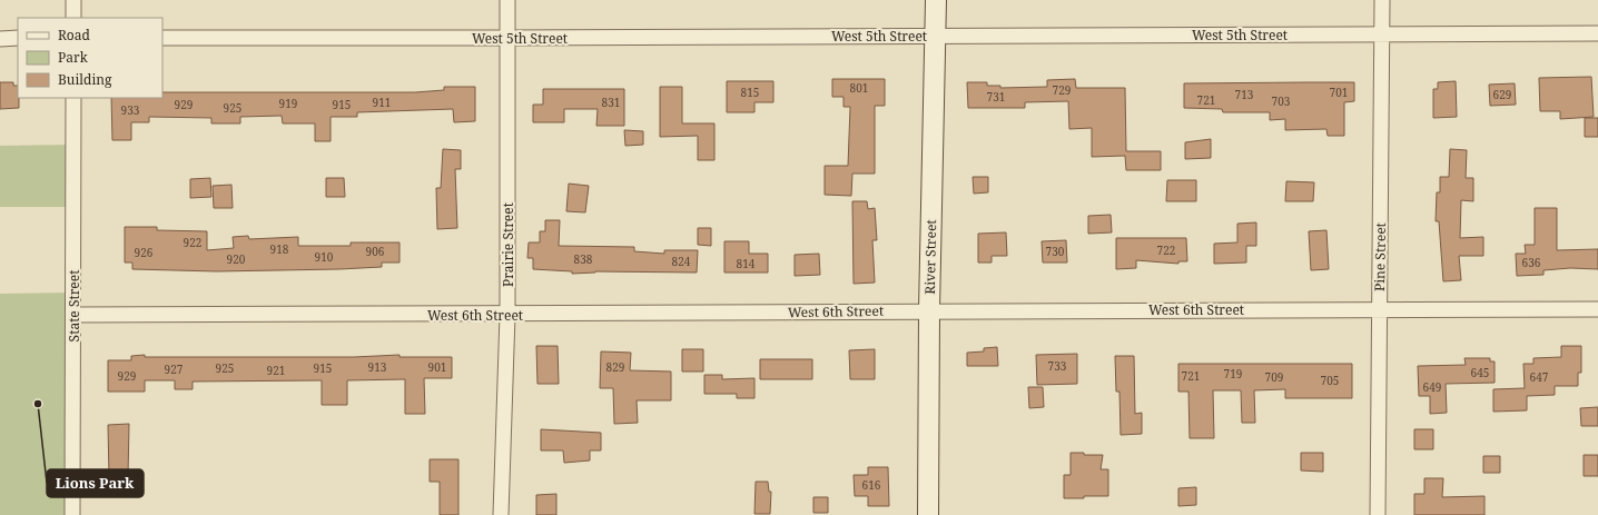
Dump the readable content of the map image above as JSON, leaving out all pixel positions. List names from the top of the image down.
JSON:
{
  "streets": {
    "street": [
      "West 5th Street",
      "Prairie Street",
      "River Street",
      "Pine Street",
      "State Street",
      "West 6th Street"
    ]
  },
  "crossings": [
    ["West 5th Street", "Prairie Street"],
    ["West 5th Street", "River Street"],
    ["West 5th Street", "Pine Street"],
    ["Prairie Street", "West 6th Street"],
    ["River Street", "West 6th Street"],
    ["Pine Street", "West 6th Street"],
    ["State Street", "West 6th Street"]
  ],
  "places": ["Lions Park"],
  "house_numbers": [
    "801",
    "729",
    "815",
    "701",
    "713",
    "629",
    "731",
    "721",
    "703",
    "911",
    "831",
    "919",
    "929",
    "915",
    "925",
    "933",
    "922",
    "918",
    "722",
    "906",
    "730",
    "926",
    "910",
    "920",
    "838",
    "824",
    "636",
    "814",
    "733",
    "913",
    "901",
    "829",
    "925",
    "915",
    "927",
    "921",
    "645",
    "719",
    "929",
    "721",
    "709",
    "647",
    "705",
    "649",
    "616"
  ],
  "legend": ["Road", "Park", "Building"]
}
